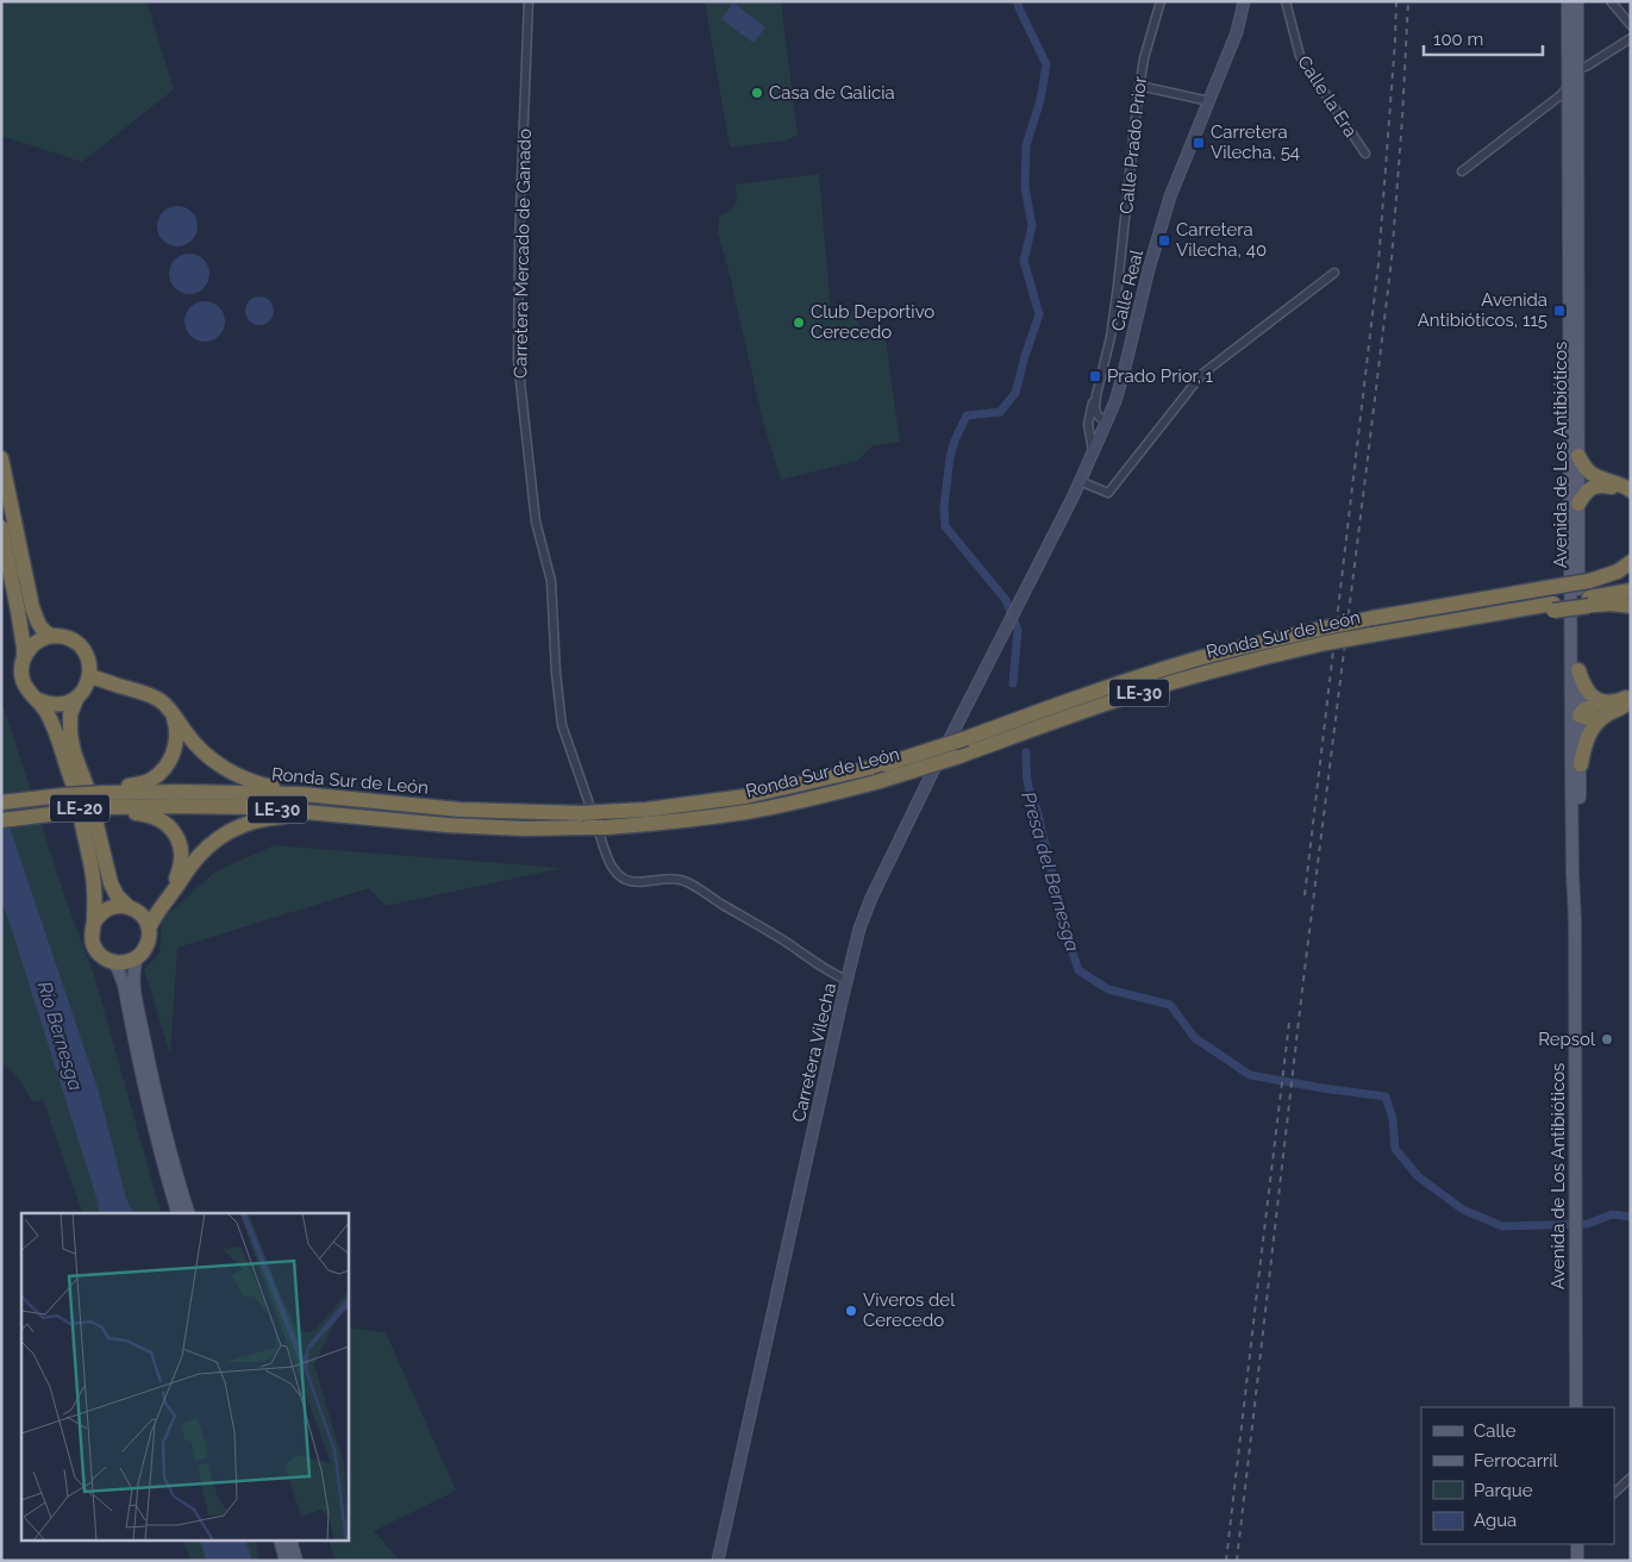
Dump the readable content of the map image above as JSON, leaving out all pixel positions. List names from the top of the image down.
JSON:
{
  "streets": {
    "highway": ["Ronda Sur de León", "LE-30", "LE-20"],
    "main road": ["Avenida de Los Antibióticos"],
    "street": [
      "Calle la Era",
      "Calle Prado Prior",
      "Carretera Mercado de Ganado",
      "Calle Real",
      "Carretera Vilecha"
    ]
  },
  "crossings": [
    ["Calle Prado Prior", "Calle Real"],
    ["Carretera Mercado de Ganado", "Carretera Vilecha"],
    ["Calle Real", "Carretera Vilecha"]
  ],
  "water": ["Presa del Bernesga", "Río Bernesga"],
  "places": {
    "other": [
      "Casa de Galicia",
      "Club Deportivo Cerecedo",
      "Repsol",
      "Viveros del Cerecedo"
    ],
    "transit": [
      "Carretera Vilecha, 54",
      "Carretera Vilecha, 40",
      "Avenida Antibióticos, 115",
      "Prado Prior, 1"
    ]
  },
  "legend": [
    "Calle",
    "Ferrocarril",
    "Parque",
    "Agua"
  ],
  "scale_bar": "100 m"
}
